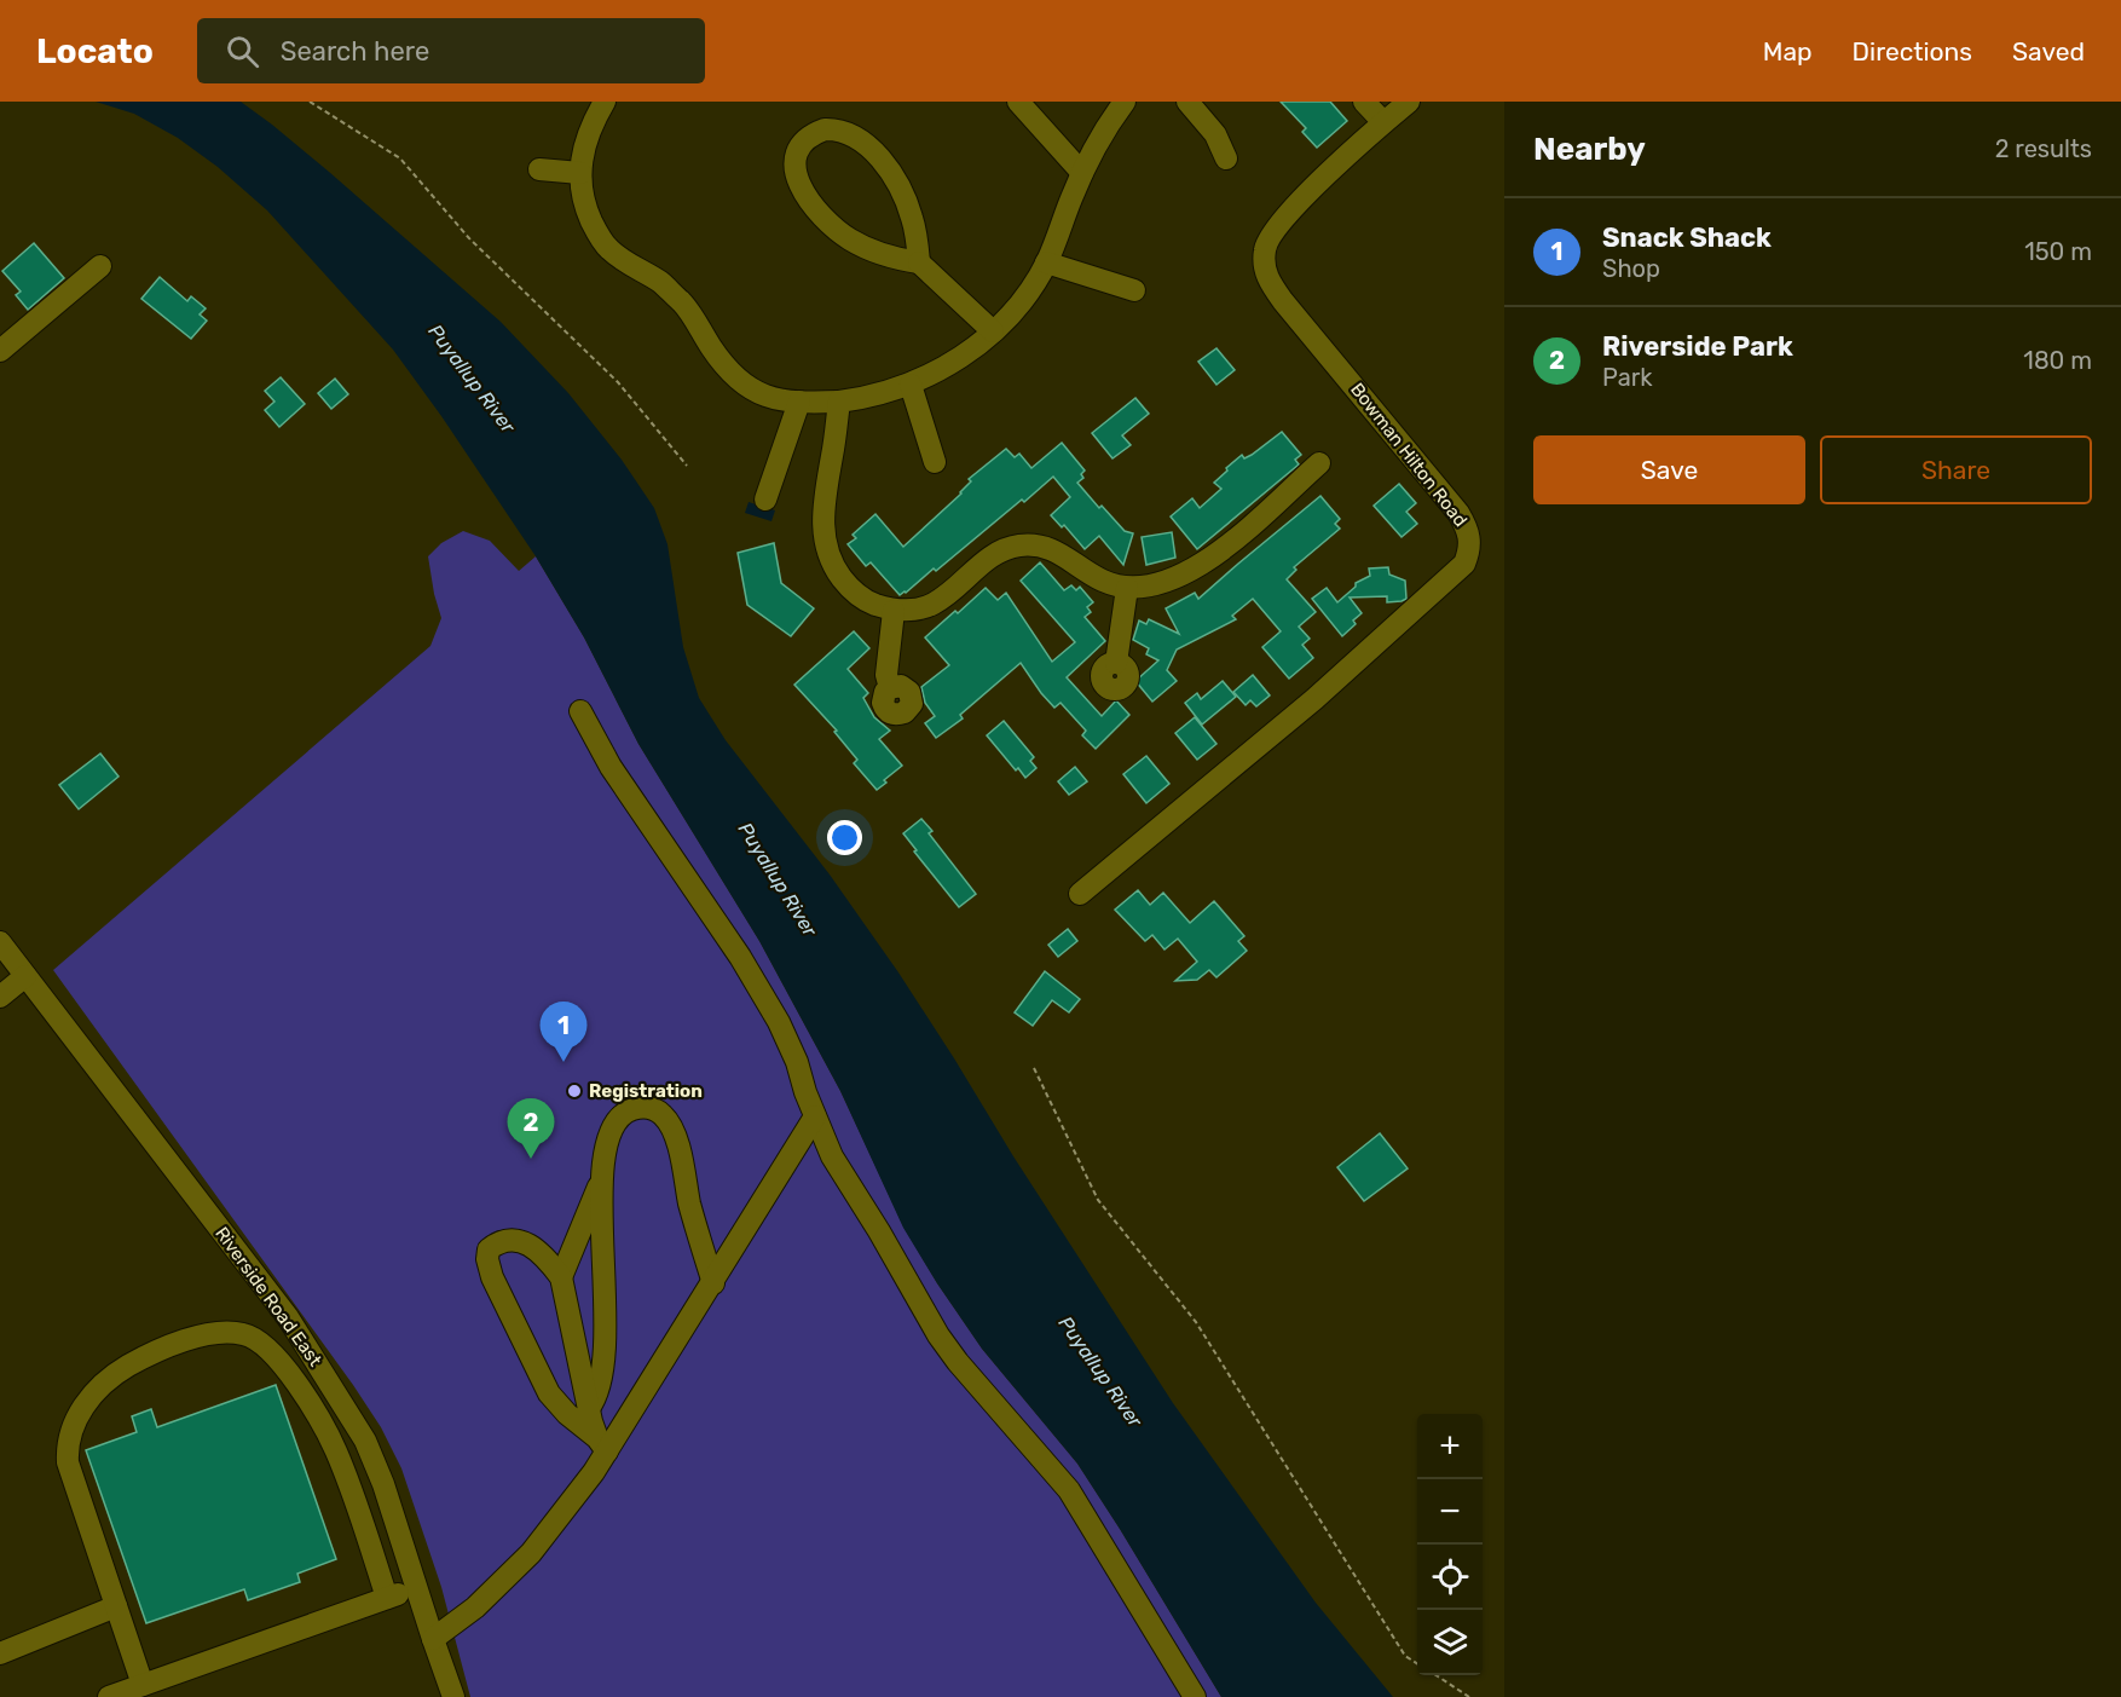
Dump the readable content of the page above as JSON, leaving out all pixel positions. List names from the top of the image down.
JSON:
{
  "streets": {
    "street": ["Bowman Hilton Road", "Riverside Road East"]
  },
  "water": ["Puyallup River"],
  "places": ["Registration"],
  "page": {
    "header": "Locato",
    "search": "Search here",
    "nav": ["Map", "Directions", "Saved"],
    "heading": ["Nearby", "2 results"],
    "list": [
      {
        "mark": "1",
        "name": "Snack Shack",
        "note": "Shop",
        "value": "150 m"
      },
      {
        "mark": "2",
        "name": "Riverside Park",
        "note": "Park",
        "value": "180 m"
      }
    ],
    "buttons": ["Save", "Share"],
    "pins": ["1", "2"],
    "map_buttons": ["+", "−"]
  }
}
